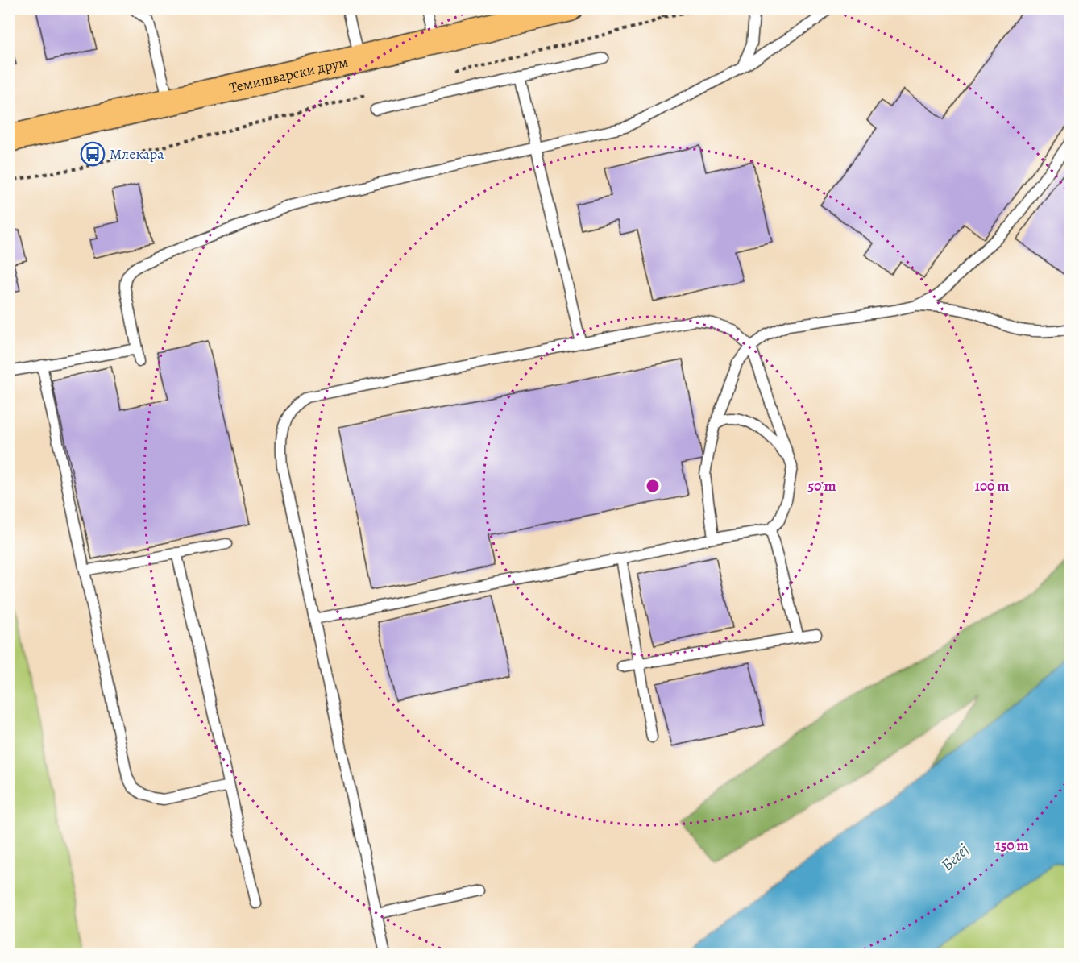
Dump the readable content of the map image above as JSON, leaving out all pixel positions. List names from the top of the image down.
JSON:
{
  "streets": {
    "main road": ["Темишварски друм"]
  },
  "water": ["Бегеј"],
  "places": {
    "bus stop": ["Млекара"]
  },
  "rings": ["50 m", "100 m", "150 m"]
}
